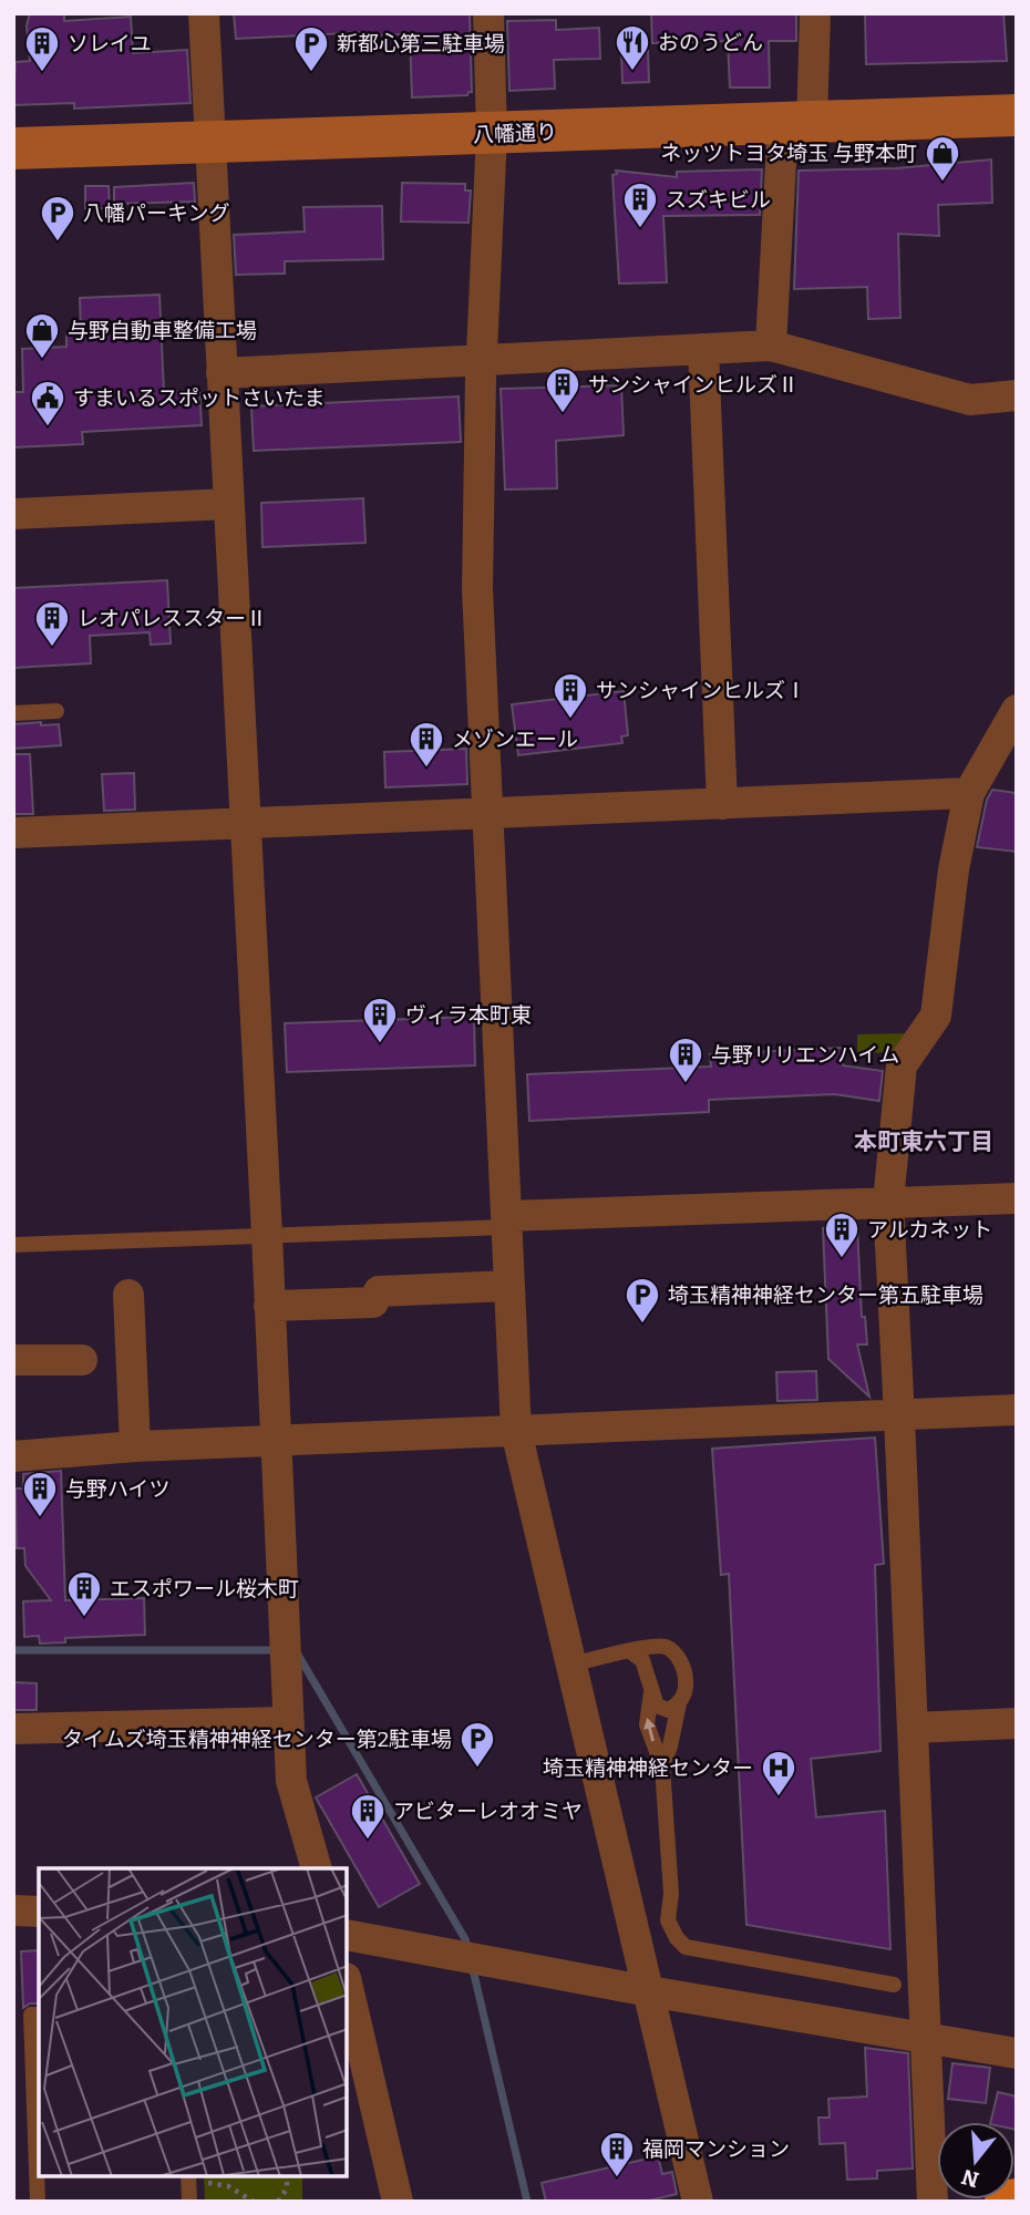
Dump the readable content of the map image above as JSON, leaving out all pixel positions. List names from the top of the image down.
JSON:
{
  "streets": {
    "main road": ["八幡通り"]
  },
  "districts": ["本町東六丁目"],
  "places": {
    "restaurant": ["おのうどん"],
    "building": [
      "ソレイユ",
      "スズキビル",
      "サンシャインヒルズⅡ",
      "レオパレススターⅡ",
      "サンシャインヒルズⅠ",
      "メゾンエール",
      "ヴィラ本町東",
      "与野リリエンハイム",
      "アルカネット",
      "与野ハイツ",
      "エスポワール桜木町",
      "アビターレオオミヤ",
      "福岡マンション"
    ],
    "parking": [
      "新都心第三駐車場",
      "八幡パーキング",
      "埼玉精神神経センター第五駐車場",
      "タイムズ埼玉精神神経センター第2駐車場"
    ],
    "shop": ["ネッツトヨタ埼玉 与野本町", "与野自動車整備工場"],
    "public building": ["すまいるスポットさいたま"],
    "hospital": ["埼玉精神神経センター"]
  },
  "north": "bottom"
}
